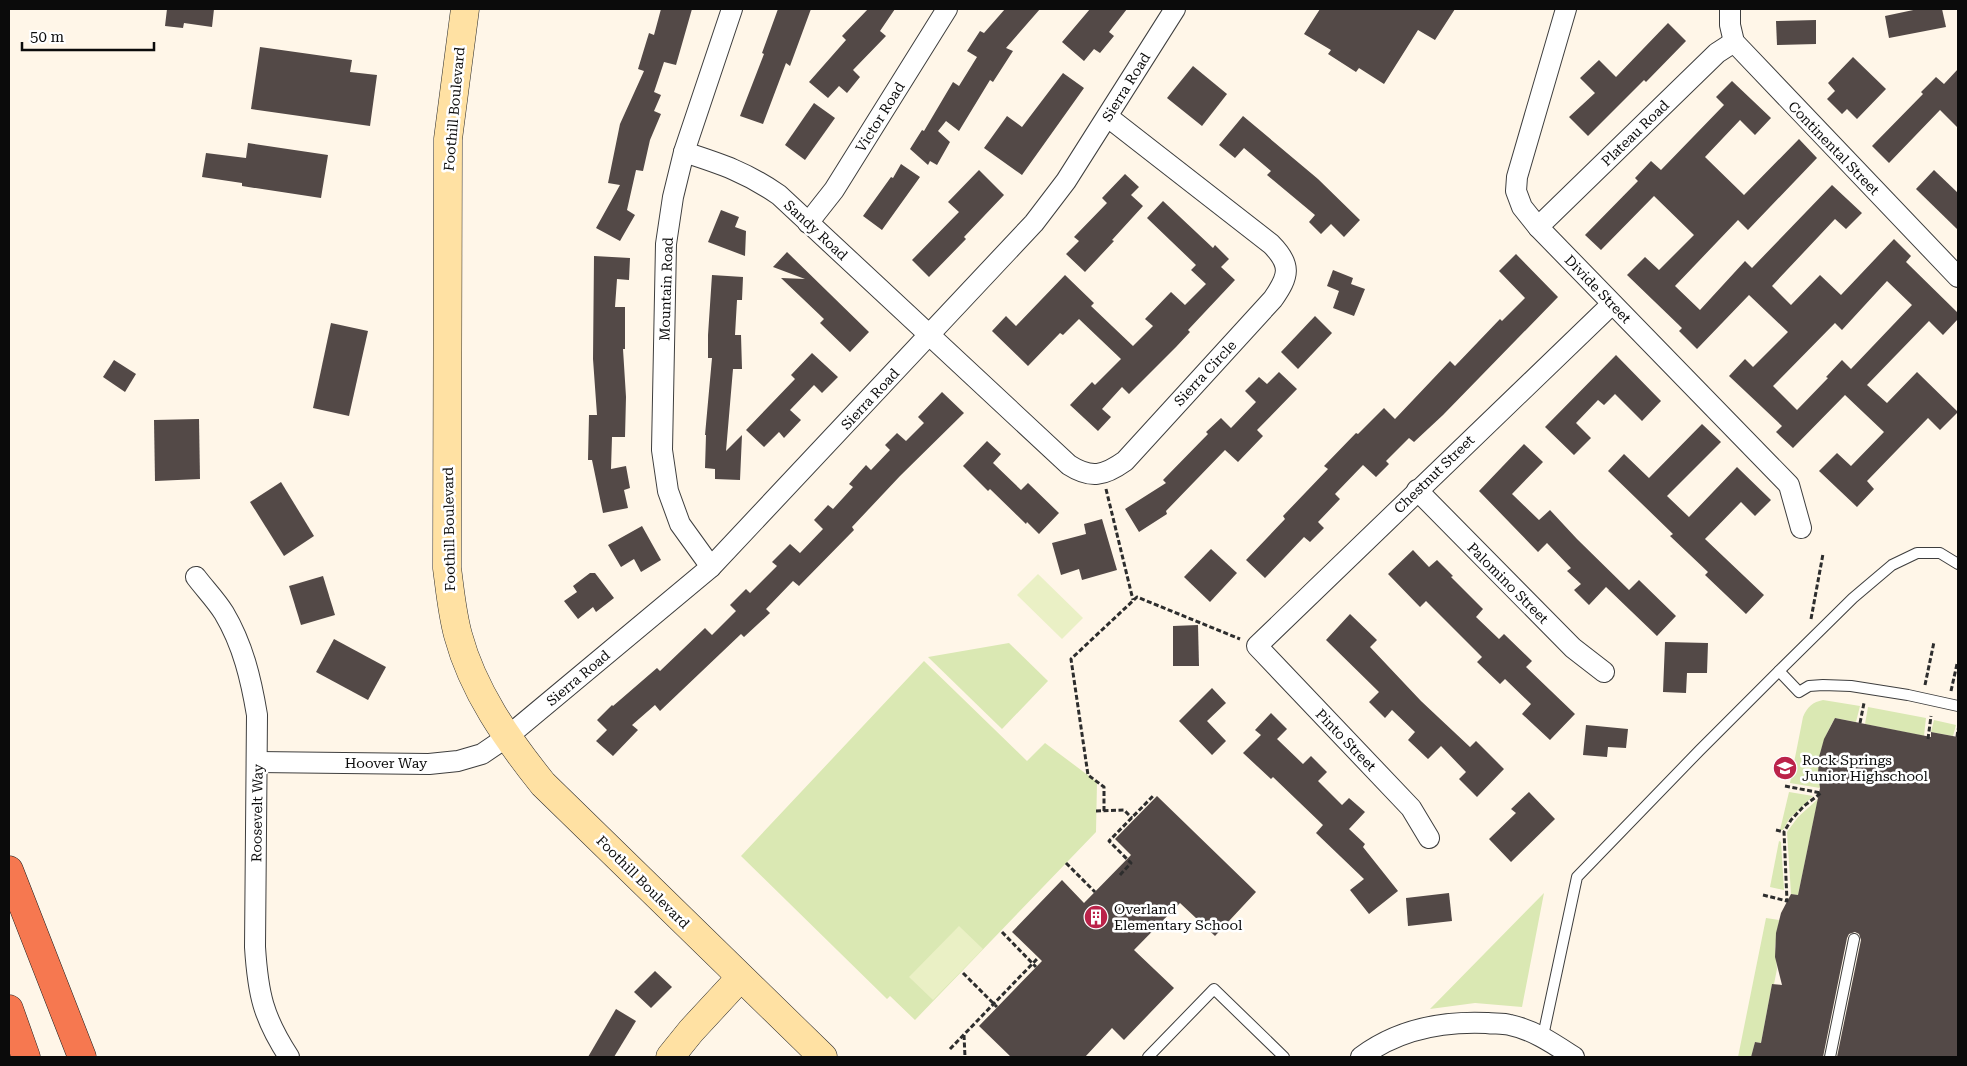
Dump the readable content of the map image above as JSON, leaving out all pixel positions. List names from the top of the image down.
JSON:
{
  "streets": {
    "main road": ["Foothill Boulevard"],
    "street": [
      "Sierra Road",
      "Victor Road",
      "Plateau Road",
      "Continental Street",
      "Sandy Road",
      "Mountain Road",
      "Divide Street",
      "Sierra Circle",
      "Chestnut Street",
      "Palomino Street",
      "Pinto Street",
      "Hoover Way",
      "Roosevelt Way"
    ]
  },
  "crossings": [
    ["Sierra Road", "Foothill Boulevard"],
    ["Sierra Road", "Sandy Road"],
    ["Sierra Road", "Mountain Road"],
    ["Sierra Road", "Sierra Circle"],
    ["Sierra Road", "Hoover Way"],
    ["Foothill Boulevard", "Hoover Way"],
    ["Victor Road", "Sandy Road"],
    ["Plateau Road", "Continental Street"],
    ["Plateau Road", "Divide Street"],
    ["Sandy Road", "Mountain Road"],
    ["Divide Street", "Chestnut Street"],
    ["Chestnut Street", "Palomino Street"],
    ["Chestnut Street", "Pinto Street"],
    ["Hoover Way", "Roosevelt Way"]
  ],
  "places": {
    "school or university": ["Rock Springs Junior Highschool"],
    "building": ["Overland Elementary School"]
  },
  "scale_bar": "50 m"
}
